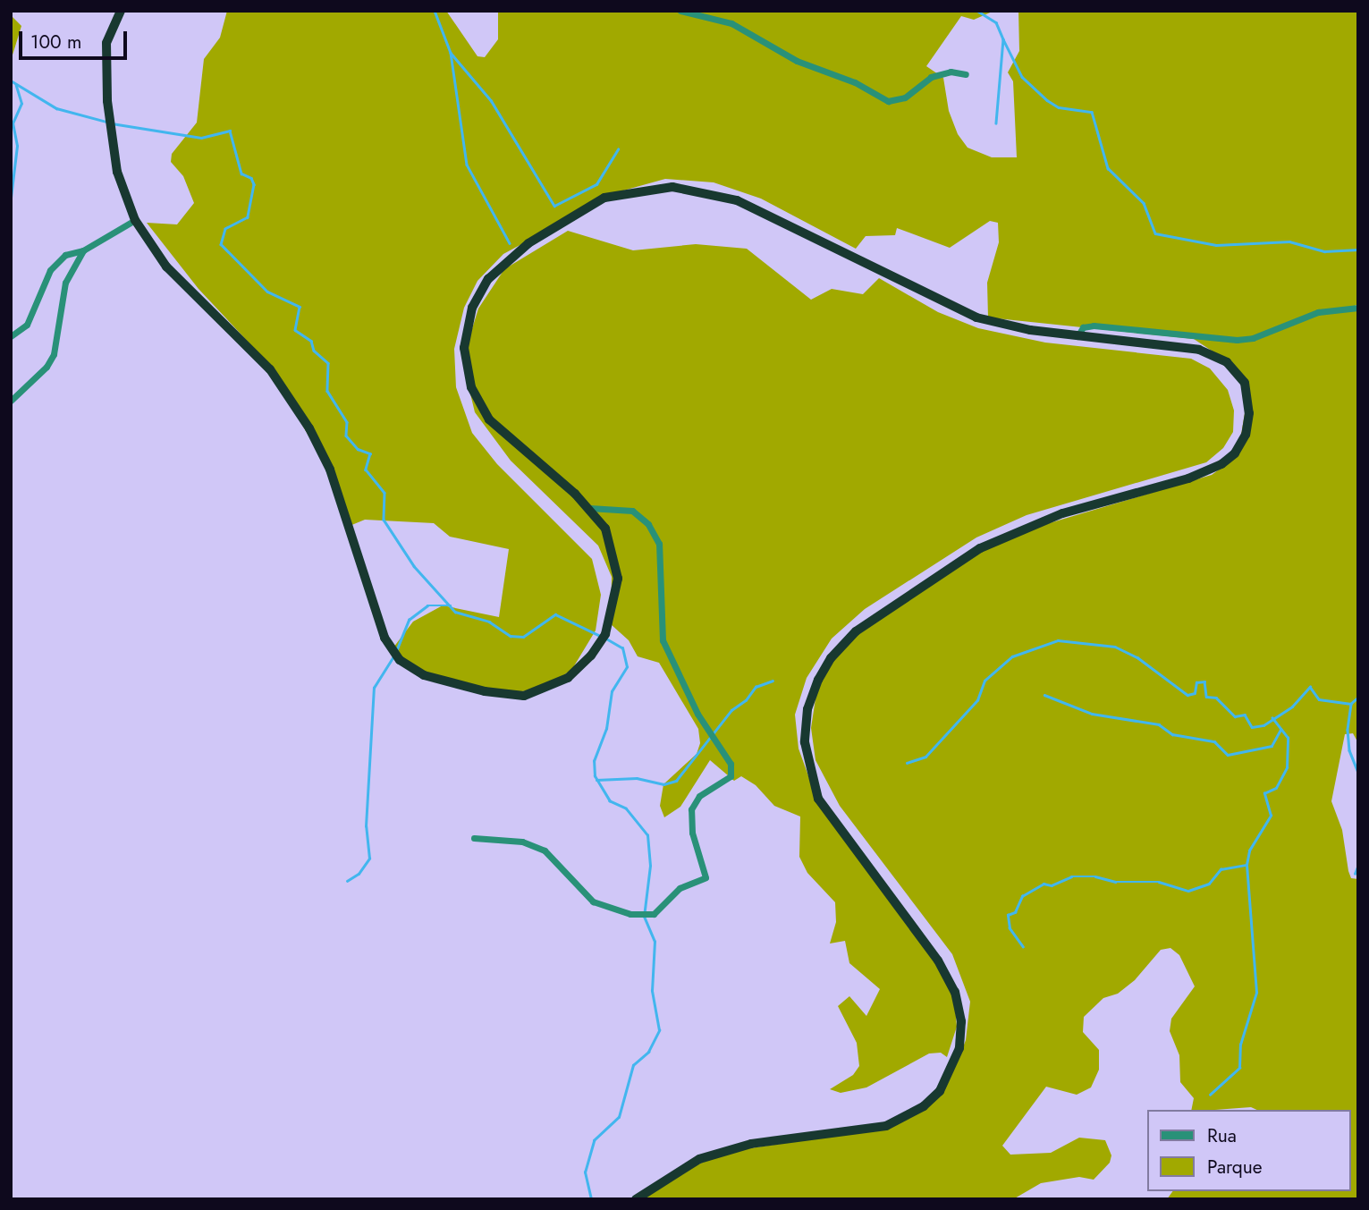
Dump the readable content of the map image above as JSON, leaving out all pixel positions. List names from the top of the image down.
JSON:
{
  "legend": ["Rua", "Parque"],
  "scale_bar": "100 m"
}
